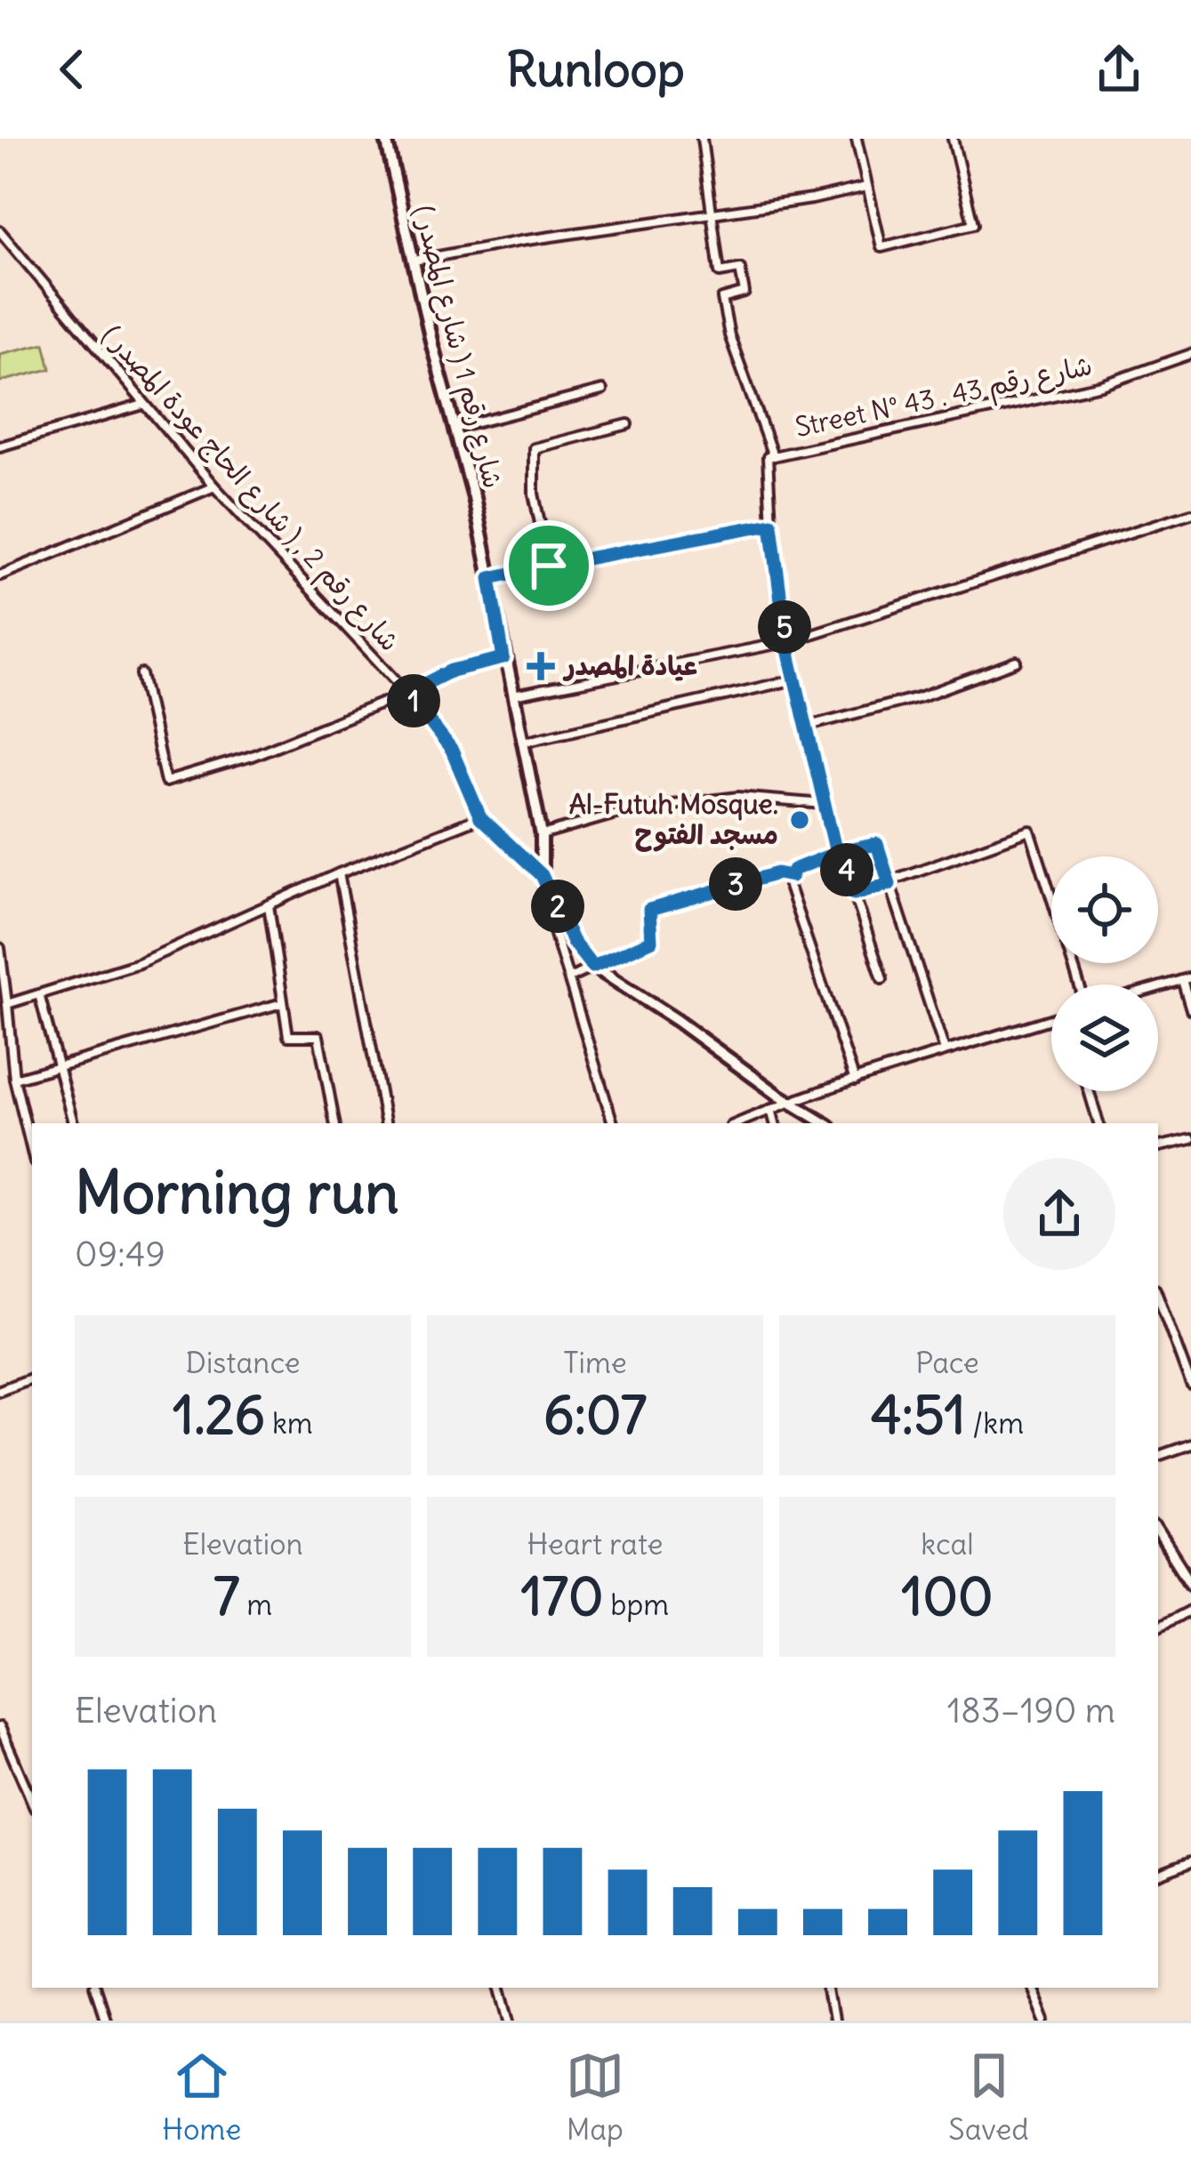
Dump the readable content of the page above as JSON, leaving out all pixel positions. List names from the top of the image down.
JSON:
{
  "streets": {
    "street": ["شارع رقم 1 ( شارع المصدر )", "Street N° 43 . شارع رقم 43", "شارع رقم 2 , ( شارع الحاج عودة المصدر )"]
  },
  "crossings": [
    ["شارع رقم 1 ( شارع المصدر )", "شارع رقم 2 , ( شارع الحاج عودة المصدر )"]
  ],
  "places": {
    "health": ["عيادة المصدر"],
    "other": ["Al-Futuh Mosque. مسجد الفتوح"]
  },
  "page": {
    "header": "Runloop",
    "pins": [
      "5",
      "1",
      "4",
      "3",
      "2"
    ],
    "heading": ["Morning run", "09:49"],
    "stats": [
      ["Distance", "1.26 km"],
      ["Time", "6:07"],
      ["Pace", "4:51 /km"],
      ["Elevation", "7 m"],
      ["Heart rate", "170 bpm"],
      ["kcal", "100"]
    ],
    "chart": ["Elevation", "183–190 m"],
    "tabs": ["Home", "Map", "Saved"]
  }
}
